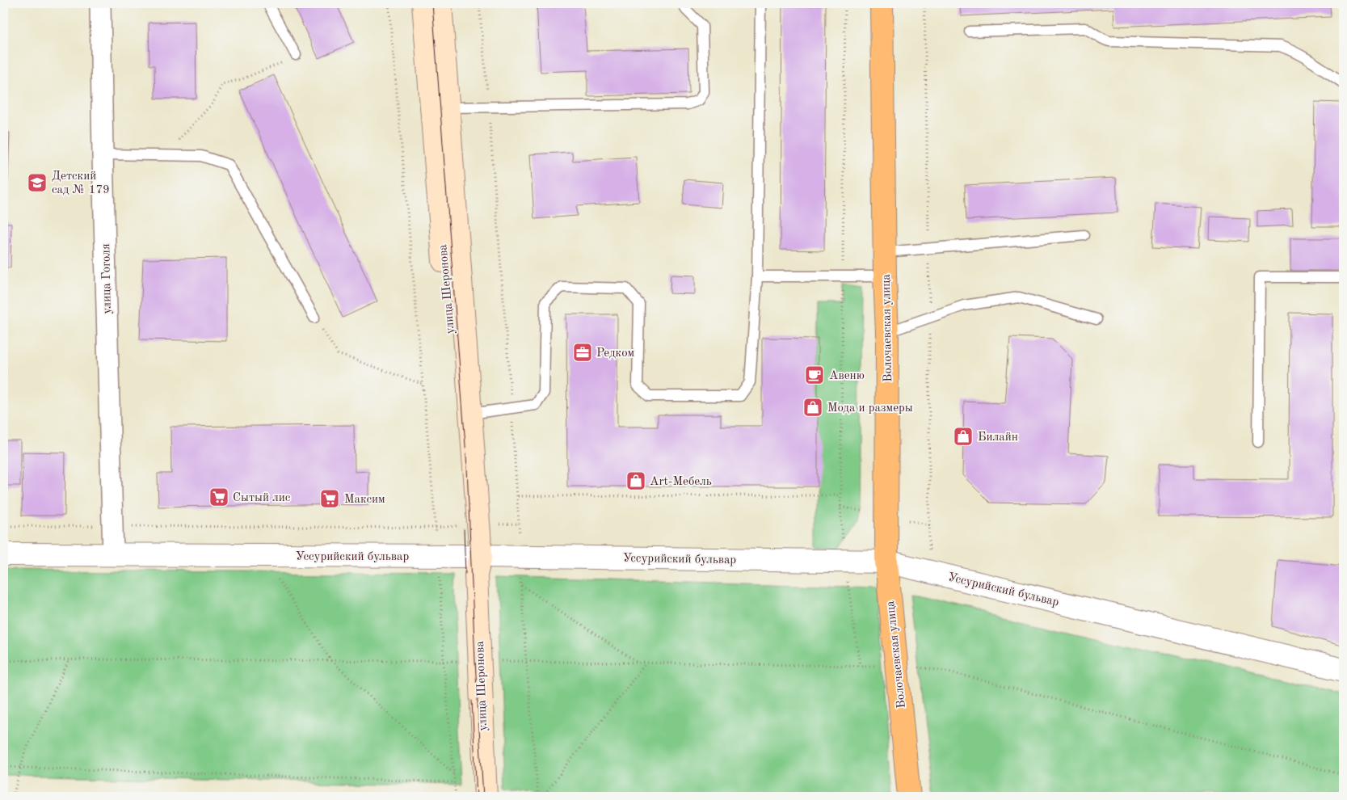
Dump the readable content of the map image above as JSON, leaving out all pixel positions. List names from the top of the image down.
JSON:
{
  "streets": {
    "main road": ["улица Шеронова", "Волочаевская улица"],
    "street": ["улица Гоголя", "Уссурийский бульвар"]
  },
  "crossings": [
    ["улица Гоголя", "Уссурийский бульвар"],
    ["улица Шеронова", "Уссурийский бульвар"],
    ["Волочаевская улица", "Уссурийский бульвар"]
  ],
  "places": {
    "school or university": ["Детский сад № 179"],
    "office": ["Редком"],
    "cafe": ["Авеню"],
    "shop": ["Мода и размеры", "Билайн", "Art-Мебель"],
    "supermarket": ["Сытый лис", "Максим"]
  }
}
